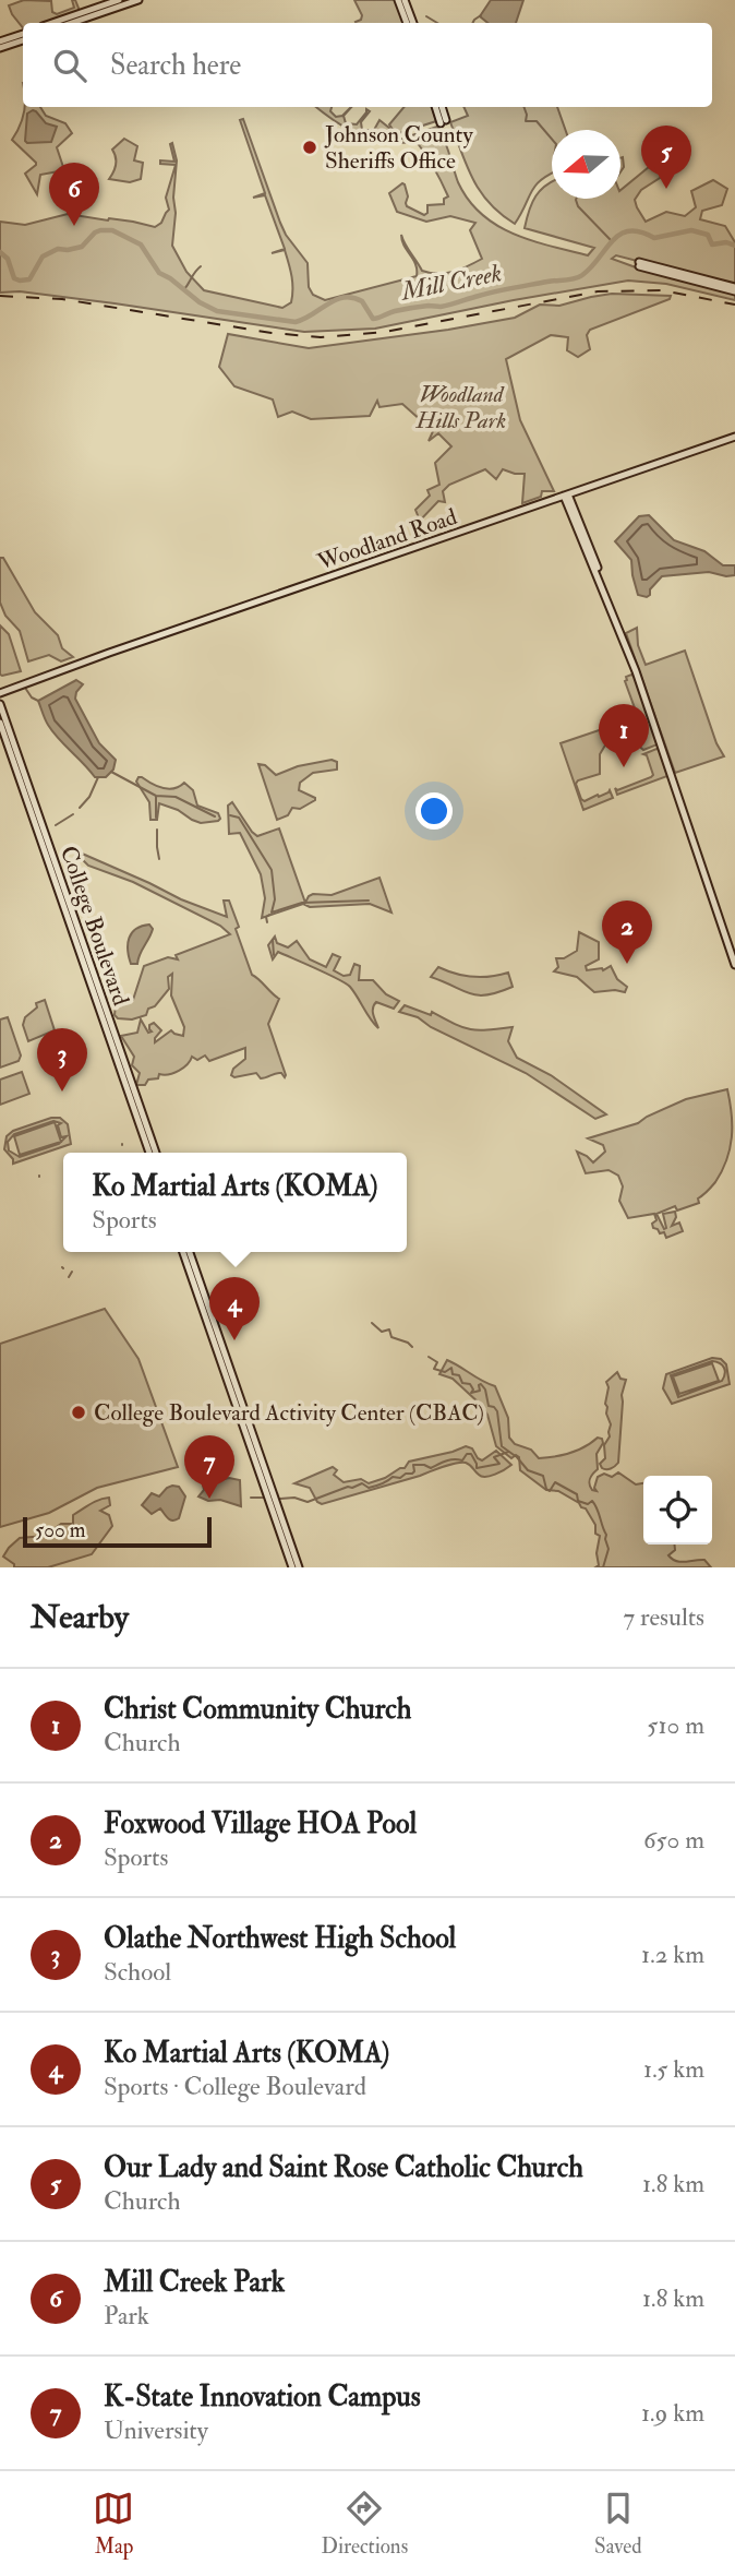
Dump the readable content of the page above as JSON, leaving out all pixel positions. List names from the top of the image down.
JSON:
{
  "streets": {
    "main road": ["Woodland Road", "College Boulevard"]
  },
  "water": ["Mill Creek"],
  "parks": ["Woodland Hills Park"],
  "places": ["Johnson County Sheriffs Office", "College Boulevard Activity Center (CBAC)"],
  "scale_bar": "500 m",
  "north": "left",
  "page": {
    "search": "Search here",
    "pins": [
      "5",
      "6",
      "1",
      "2",
      "3",
      "4",
      "7"
    ],
    "popup": ["Ko Martial Arts (KOMA)", "Sports"],
    "scale": "500 m",
    "heading": ["Nearby", "7 results"],
    "list": [
      {
        "mark": "1",
        "name": "Christ Community Church",
        "note": "Church",
        "value": "510 m"
      },
      {
        "mark": "2",
        "name": "Foxwood Village HOA Pool",
        "note": "Sports",
        "value": "650 m"
      },
      {
        "mark": "3",
        "name": "Olathe Northwest High School",
        "note": "School",
        "value": "1.2 km"
      },
      {
        "mark": "4",
        "name": "Ko Martial Arts (KOMA)",
        "note": "Sports · College Boulevard",
        "value": "1.5 km"
      },
      {
        "mark": "5",
        "name": "Our Lady and Saint Rose Catholic Church",
        "note": "Church",
        "value": "1.8 km"
      },
      {
        "mark": "6",
        "name": "Mill Creek Park",
        "note": "Park",
        "value": "1.8 km"
      },
      {
        "mark": "7",
        "name": "K-State Innovation Campus",
        "note": "University",
        "value": "1.9 km"
      }
    ],
    "nav": ["Map", "Directions", "Saved"]
  }
}
